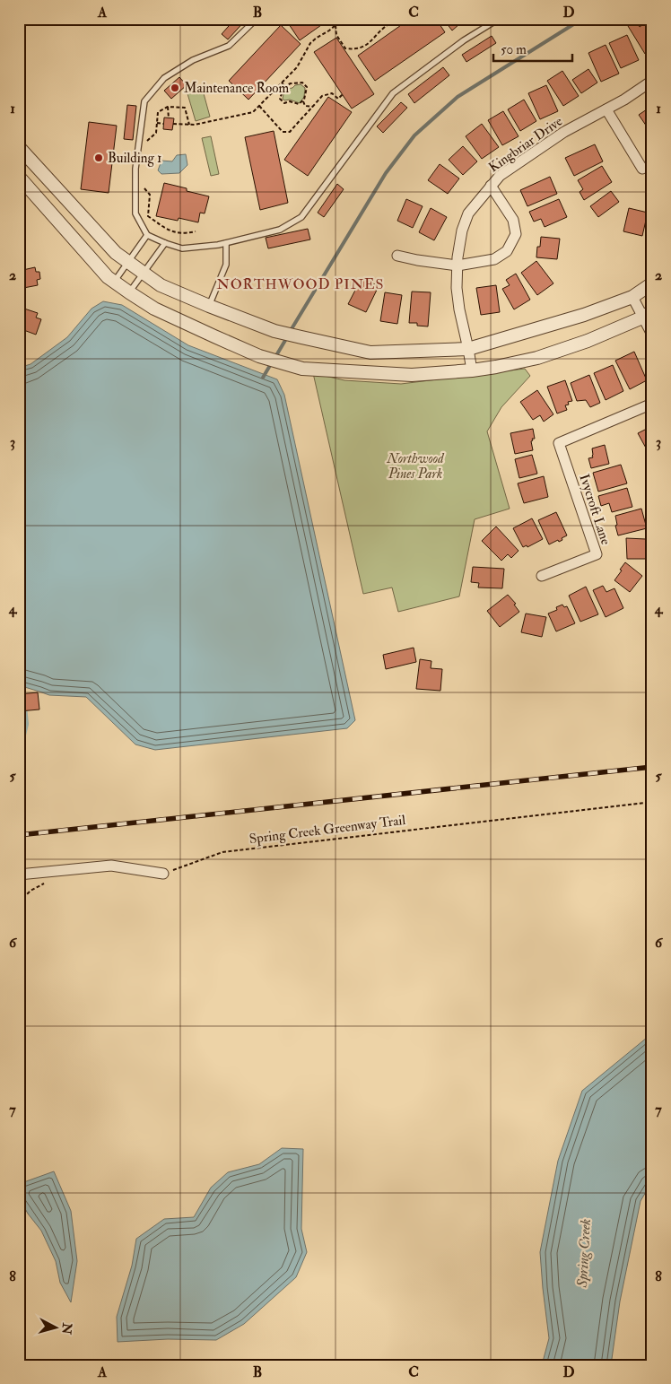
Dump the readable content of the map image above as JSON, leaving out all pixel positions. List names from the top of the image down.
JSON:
{
  "streets": {
    "street": ["Kingbriar Drive", "Ivycroft Lane"],
    "path": ["Spring Creek Greenway Trail"]
  },
  "districts": ["NORTHWOOD PINES"],
  "water": ["Spring Creek"],
  "parks": ["Northwood Pines Park"],
  "places": ["Maintenance Room", "Building 1"],
  "scale_bar": "50 m",
  "north": "right",
  "grid": {
    "columns": [
      "A",
      "B",
      "C",
      "D"
    ],
    "rows": [
      "1",
      "2",
      "3",
      "4",
      "5",
      "6",
      "7",
      "8"
    ]
  }
}
